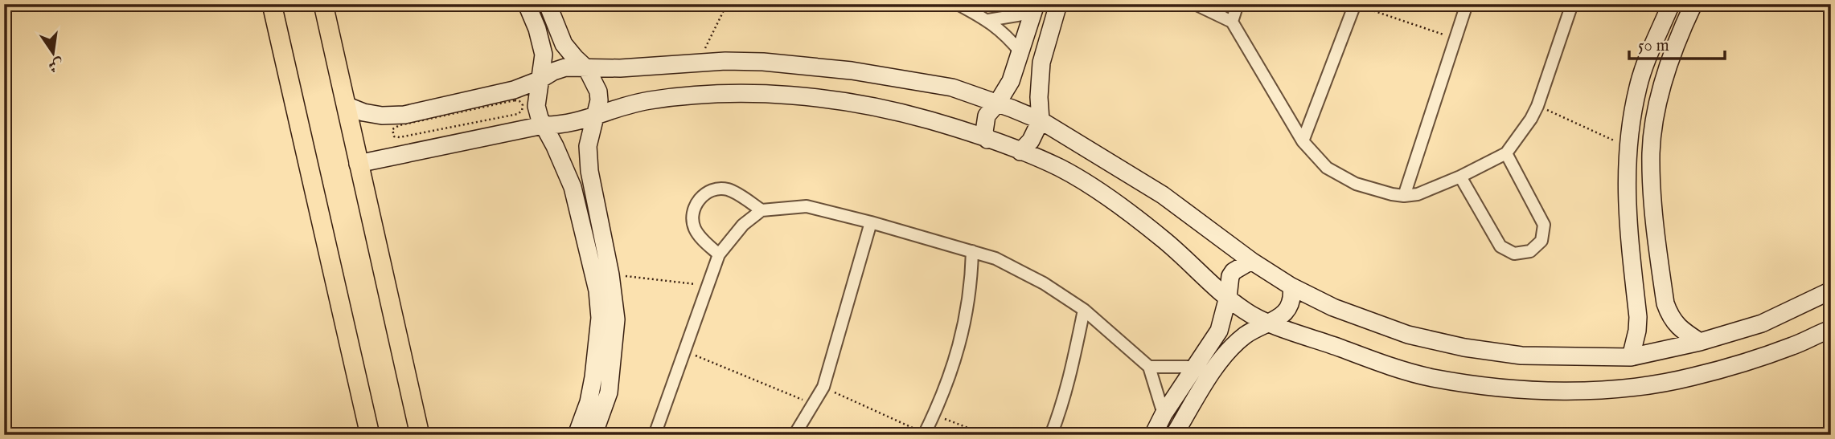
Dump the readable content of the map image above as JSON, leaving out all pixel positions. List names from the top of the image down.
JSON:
{
  "scale_bar": "50 m",
  "north": "bottom"
}
